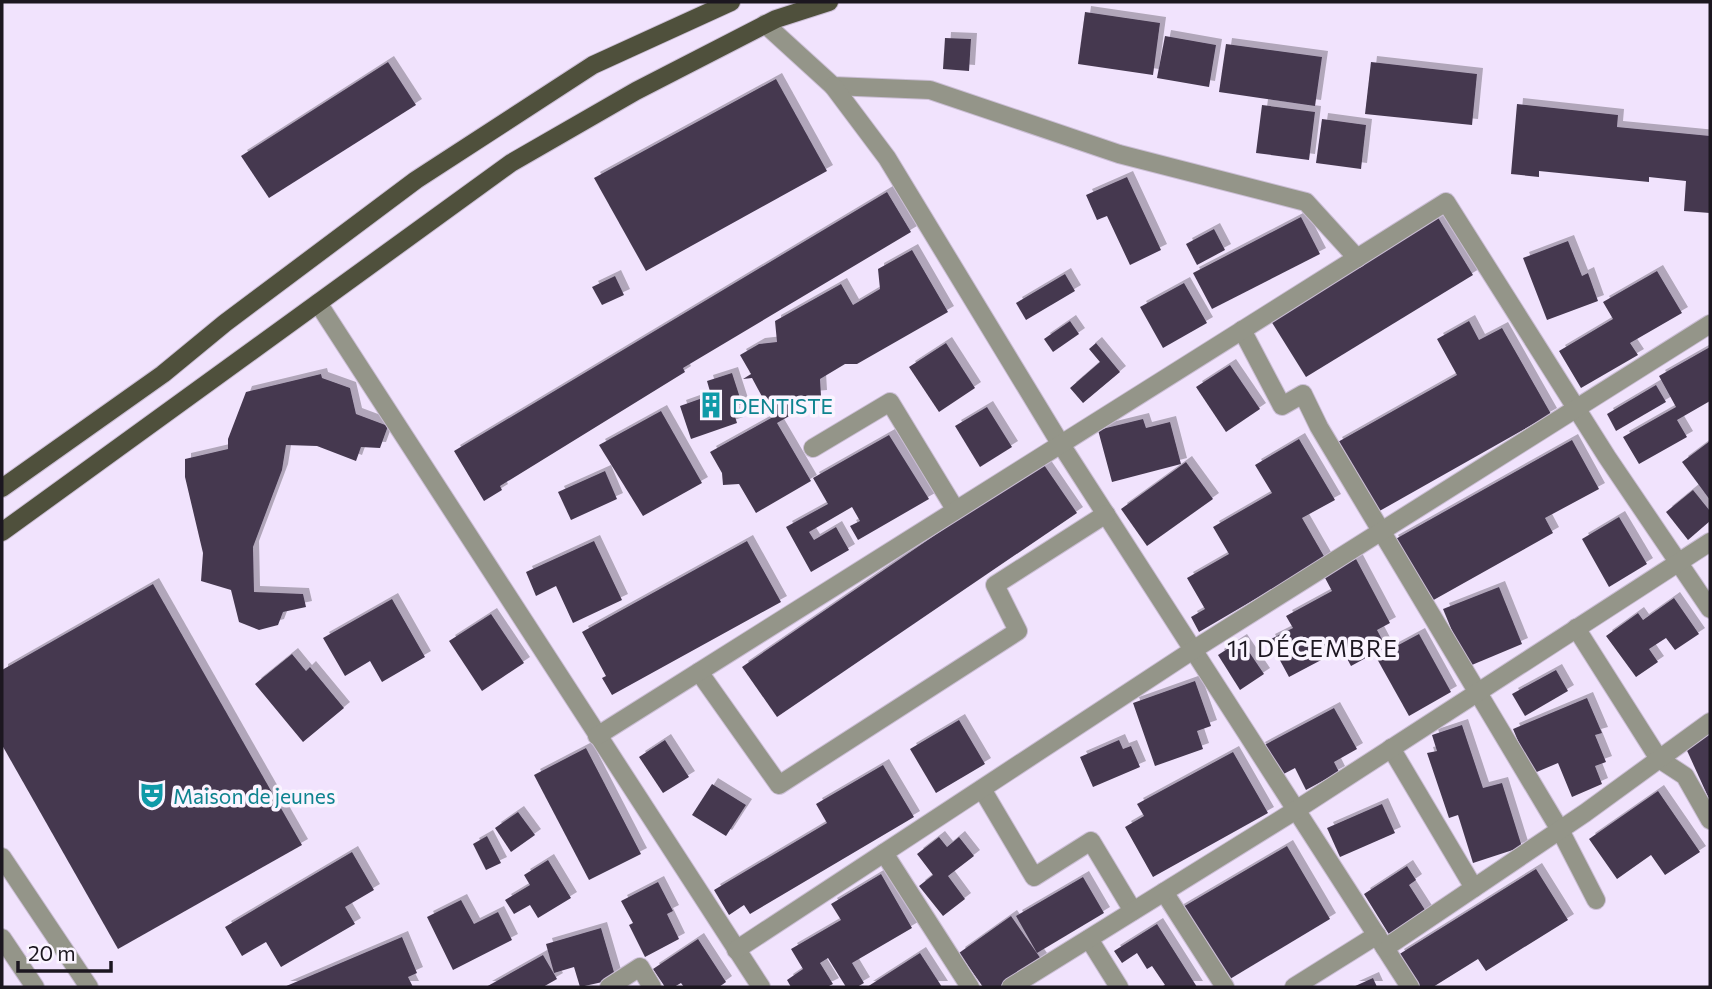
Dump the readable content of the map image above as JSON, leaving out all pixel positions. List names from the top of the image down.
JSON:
{
  "districts": ["11 DÉCEMBRE"],
  "places": {
    "building": ["DENTISTE"],
    "theatre": ["Maison de jeunes"]
  },
  "scale_bar": "20 m"
}
